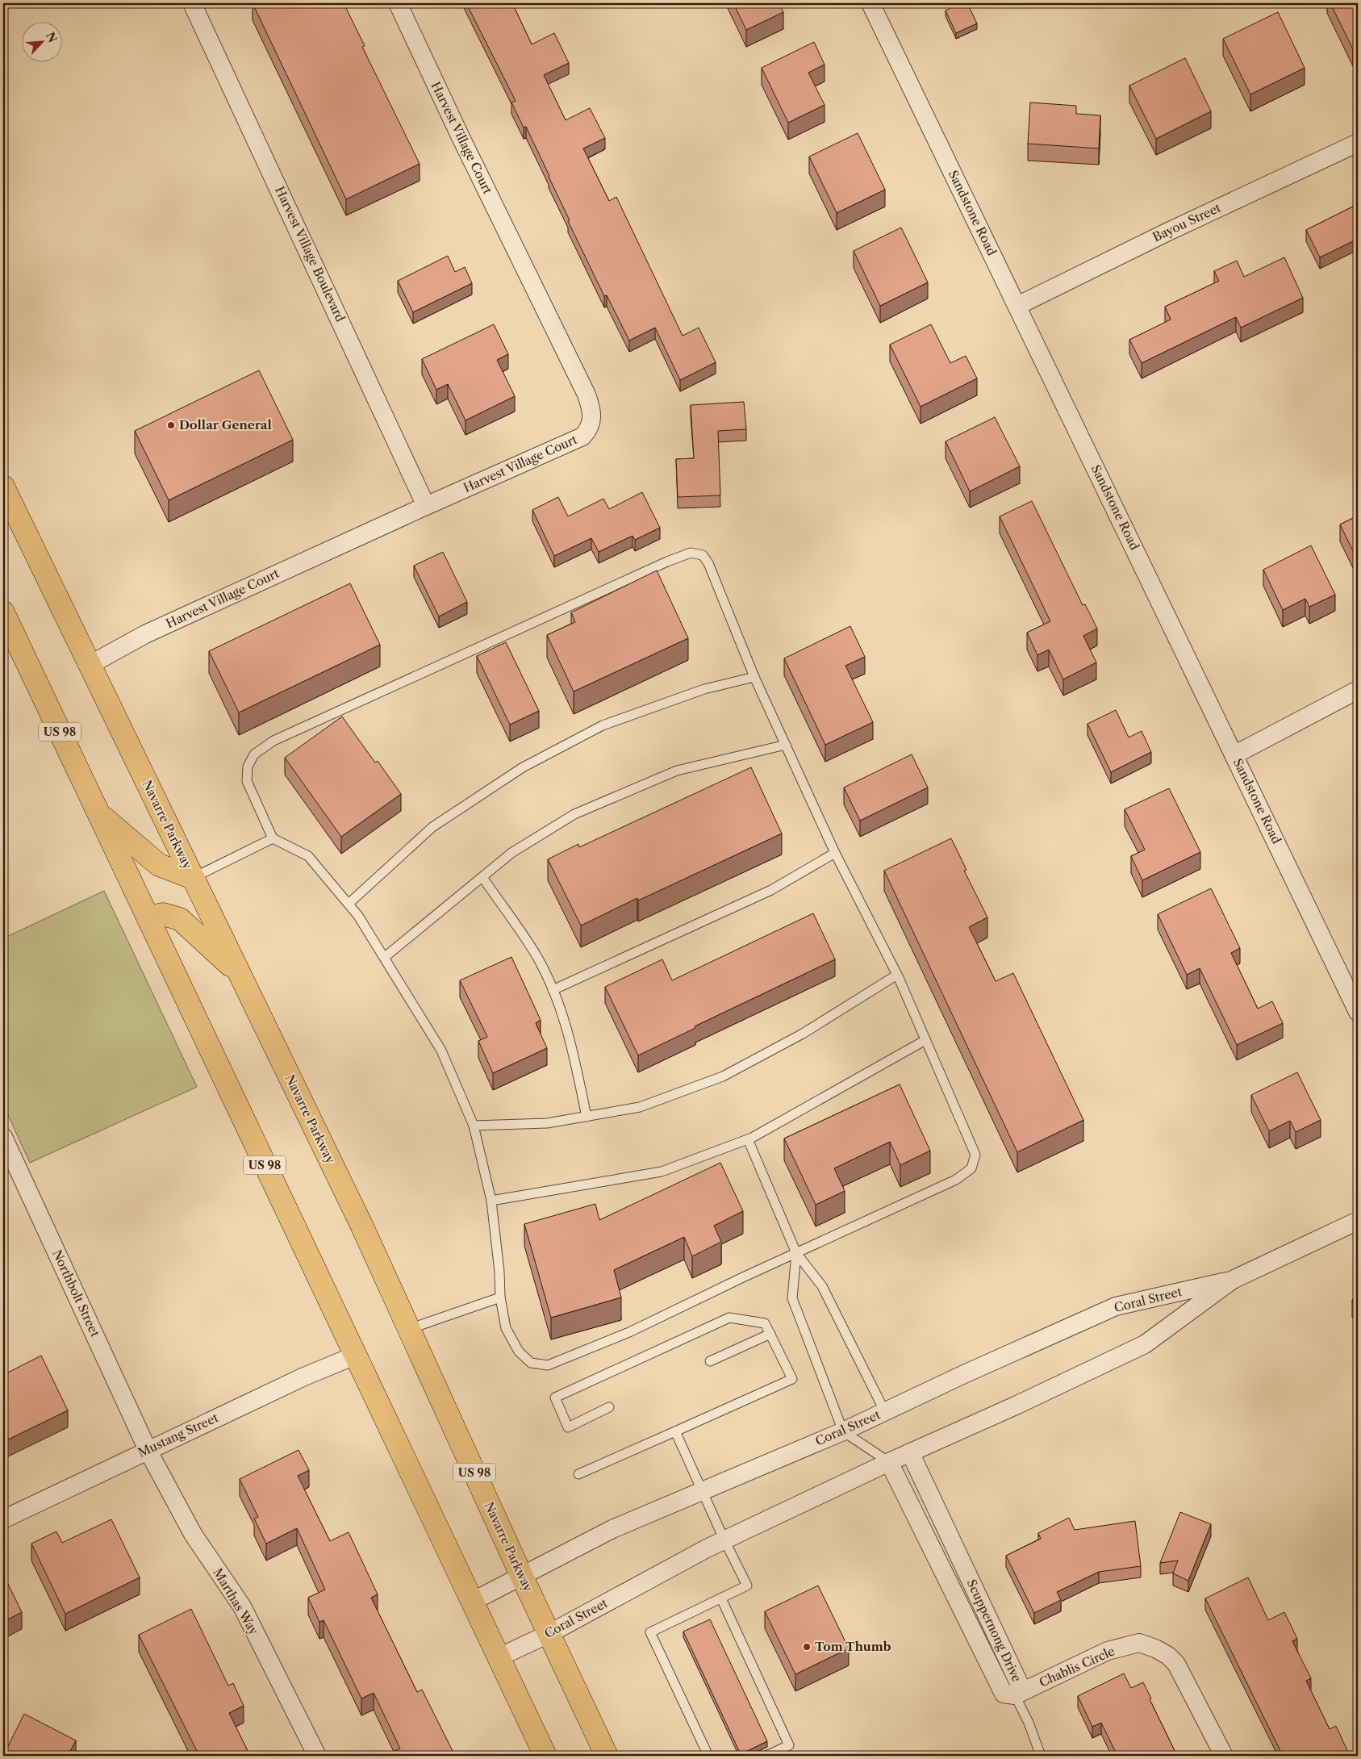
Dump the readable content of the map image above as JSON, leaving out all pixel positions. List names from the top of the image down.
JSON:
{
  "streets": {
    "highway": ["US 98", "Navarre Parkway"],
    "street": [
      "Harvest Village Court",
      "Sandstone Road",
      "Bayou Street",
      "Harvest Village Boulevard",
      "Northbolt Street",
      "Coral Street",
      "Mustang Street",
      "Marthas Way",
      "Scuppernong Drive",
      "Chablis Circle"
    ]
  },
  "crossings": [
    ["Harvest Village Court", "Harvest Village Boulevard"],
    ["Harvest Village Court", "Navarre Parkway"],
    ["Sandstone Road", "Bayou Street"],
    ["US 98", "Coral Street"],
    ["US 98", "Mustang Street"],
    ["Navarre Parkway", "Coral Street"],
    ["Northbolt Street", "Mustang Street"],
    ["Northbolt Street", "Marthas Way"],
    ["Coral Street", "Scuppernong Drive"],
    ["Mustang Street", "Marthas Way"],
    ["Scuppernong Drive", "Chablis Circle"]
  ],
  "places": ["Dollar General", "Tom Thumb"],
  "north": "top right"
}
